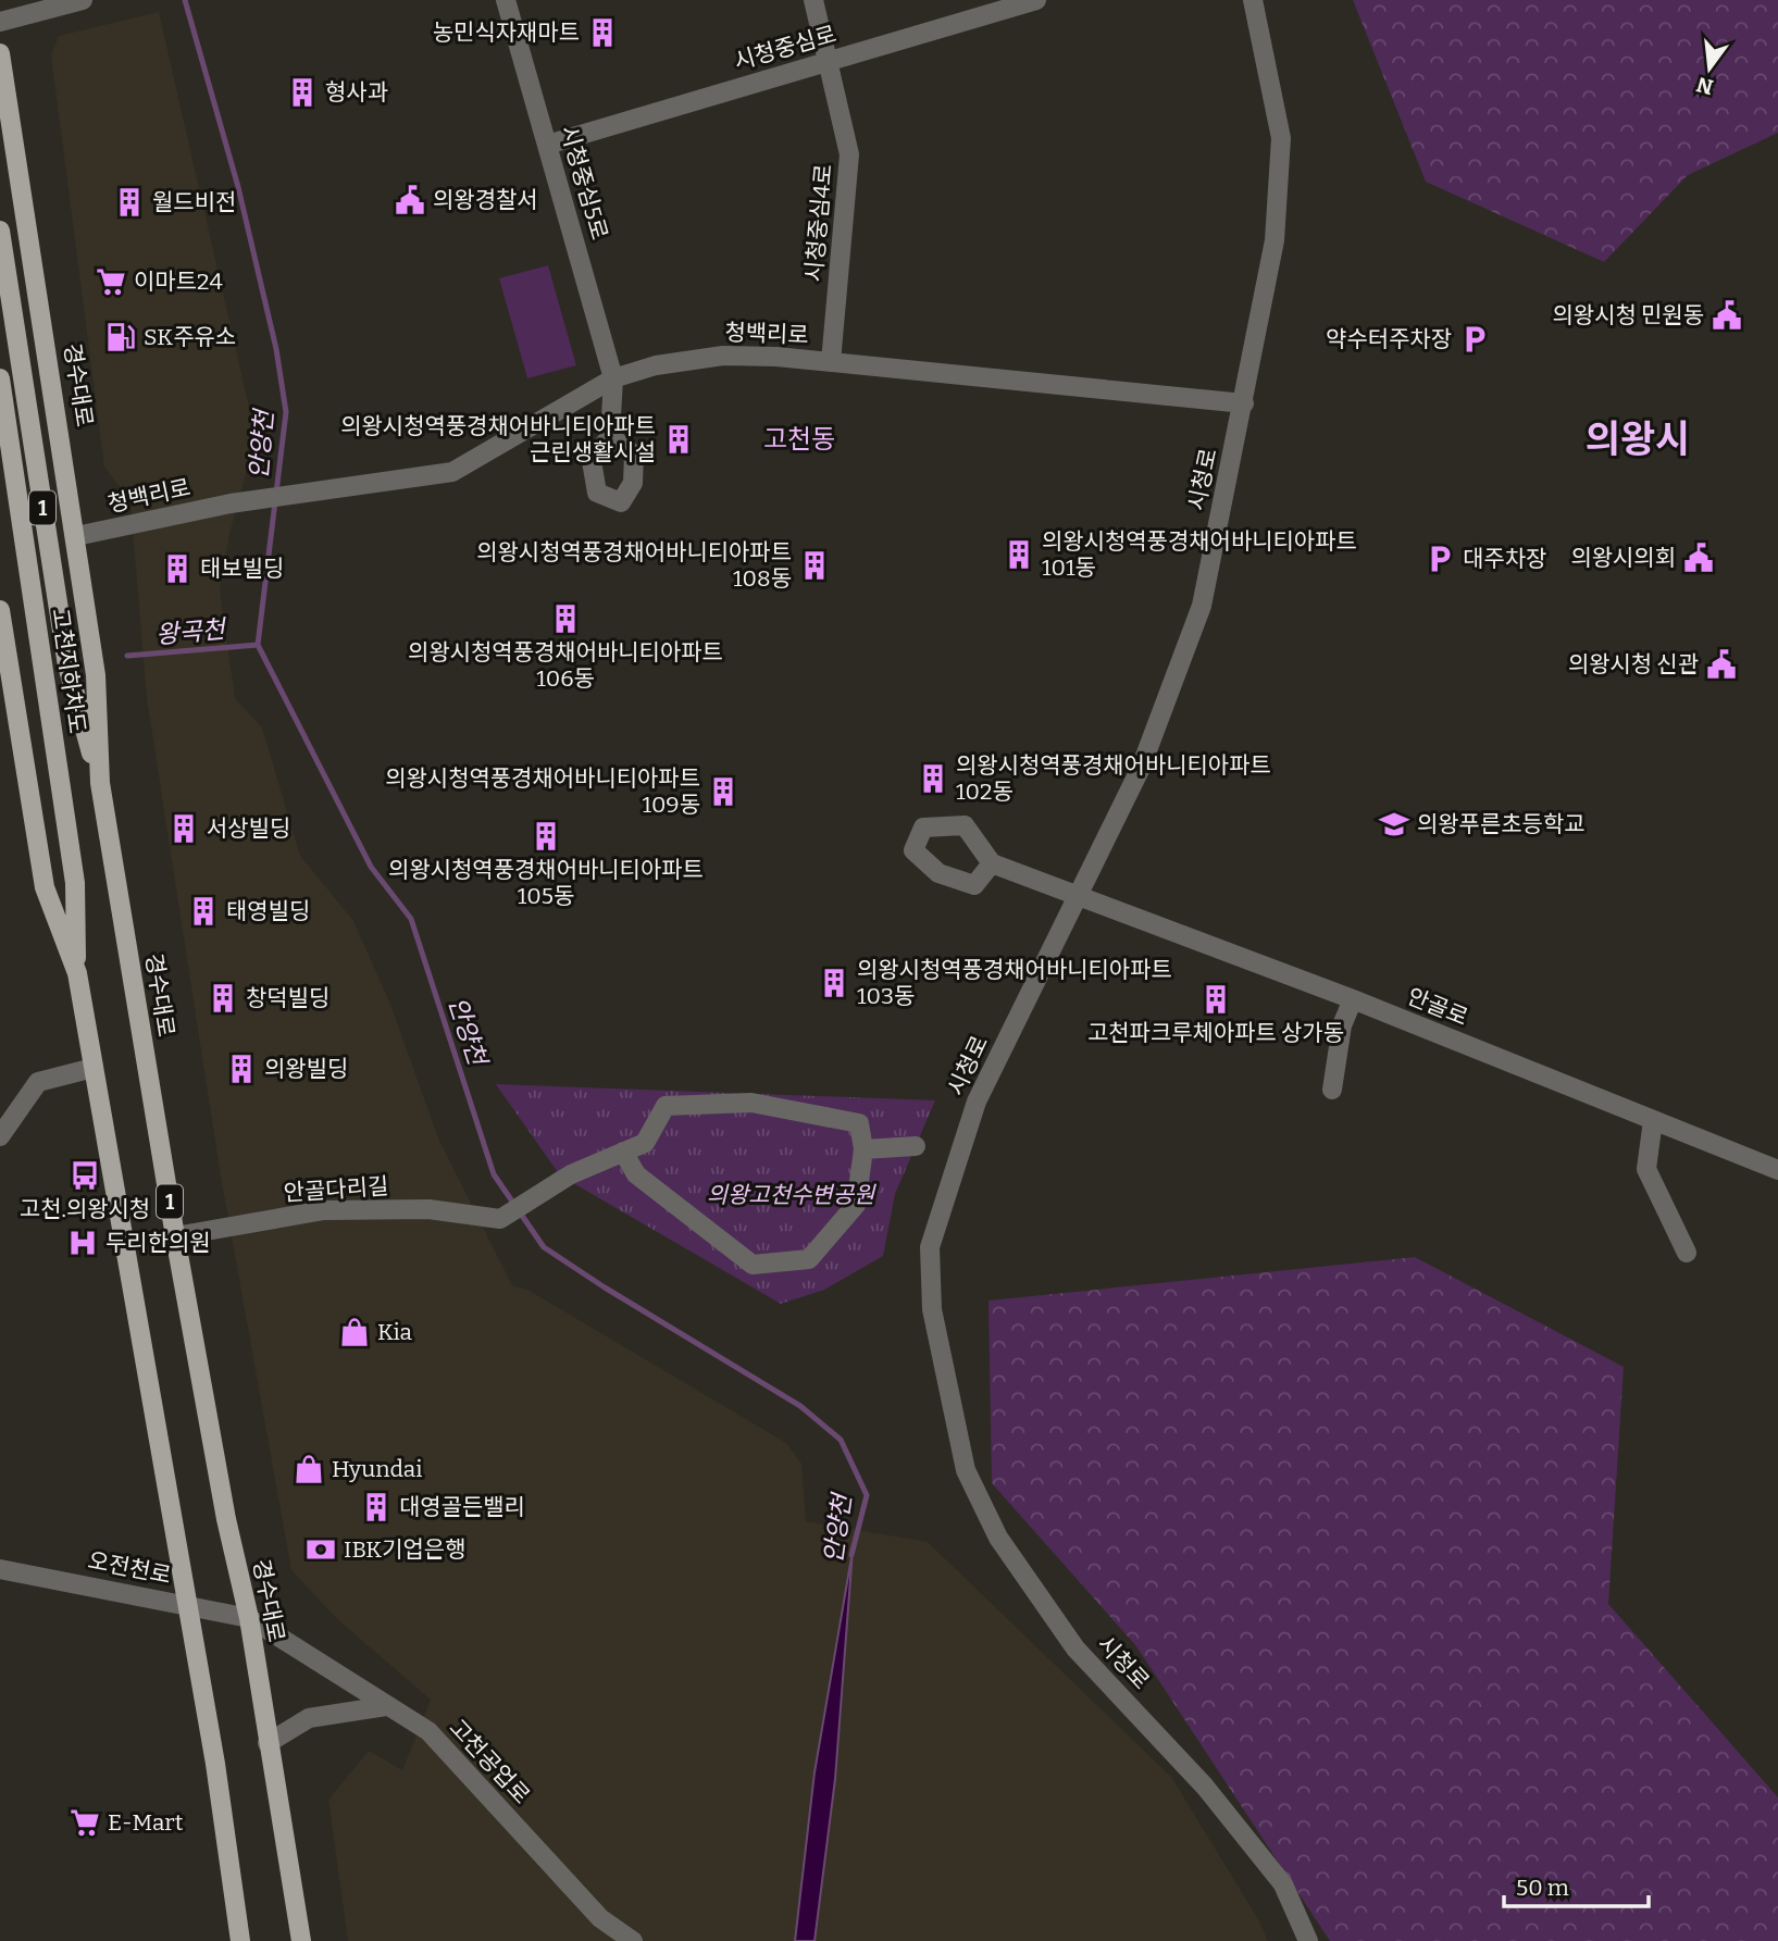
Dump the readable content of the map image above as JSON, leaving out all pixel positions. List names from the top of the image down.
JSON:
{
  "streets": {
    "main road": ["경수대로", "1", "고천지하차도"],
    "street": [
      "시청중심로",
      "시청중심5로",
      "시청중심4로",
      "청백리로",
      "시청로",
      "안골로",
      "안골다리길",
      "오전천로",
      "고천공업로"
    ]
  },
  "crossings": [
    ["시청중심로", "시청중심5로"],
    ["시청중심로", "시청중심4로"],
    ["시청중심5로", "청백리로"],
    ["시청중심4로", "청백리로"],
    ["청백리로", "경수대로"],
    ["청백리로", "시청로"],
    ["경수대로", "고천지하차도"],
    ["경수대로", "안골다리길"],
    ["경수대로", "오전천로"],
    ["경수대로", "고천공업로"],
    ["시청로", "안골로"],
    ["1", "고천지하차도"],
    ["1", "오전천로"],
    ["오전천로", "고천공업로"]
  ],
  "districts": ["고천동", "의왕시"],
  "water": ["안양천", "왕곡천"],
  "parks": ["의왕고천수변공원"],
  "places": {
    "building": [
      "농민식자재마트",
      "형사과",
      "월드비전",
      "의왕시청역풍경채어바니티아파트 근린생활시설",
      "의왕시청역풍경채어바니티아파트 101동",
      "의왕시청역풍경채어바니티아파트 108동",
      "태보빌딩",
      "의왕시청역풍경채어바니티아파트 106동",
      "의왕시청역풍경채어바니티아파트 102동",
      "의왕시청역풍경채어바니티아파트 109동",
      "서상빌딩",
      "의왕시청역풍경채어바니티아파트 105동",
      "태영빌딩",
      "의왕시청역풍경채어바니티아파트 103동",
      "창덕빌딩",
      "고천파크루체아파트 상가동",
      "의왕빌딩",
      "대영골든밸리"
    ],
    "public building": [
      "의왕경찰서",
      "의왕시청 민원동",
      "의왕시의회",
      "의왕시청 신관"
    ],
    "supermarket": ["이마트24", "E-Mart"],
    "fuel station": ["SK주유소"],
    "parking": ["약수터주차장", "대주차장"],
    "school or university": ["의왕푸른초등학교"],
    "bus stop": ["고천.의왕시청"],
    "hospital": ["두리한의원"],
    "shop": ["Kia", "Hyundai"],
    "bank": ["IBK기업은행"]
  },
  "scale_bar": "50 m",
  "north": "bottom"
}
